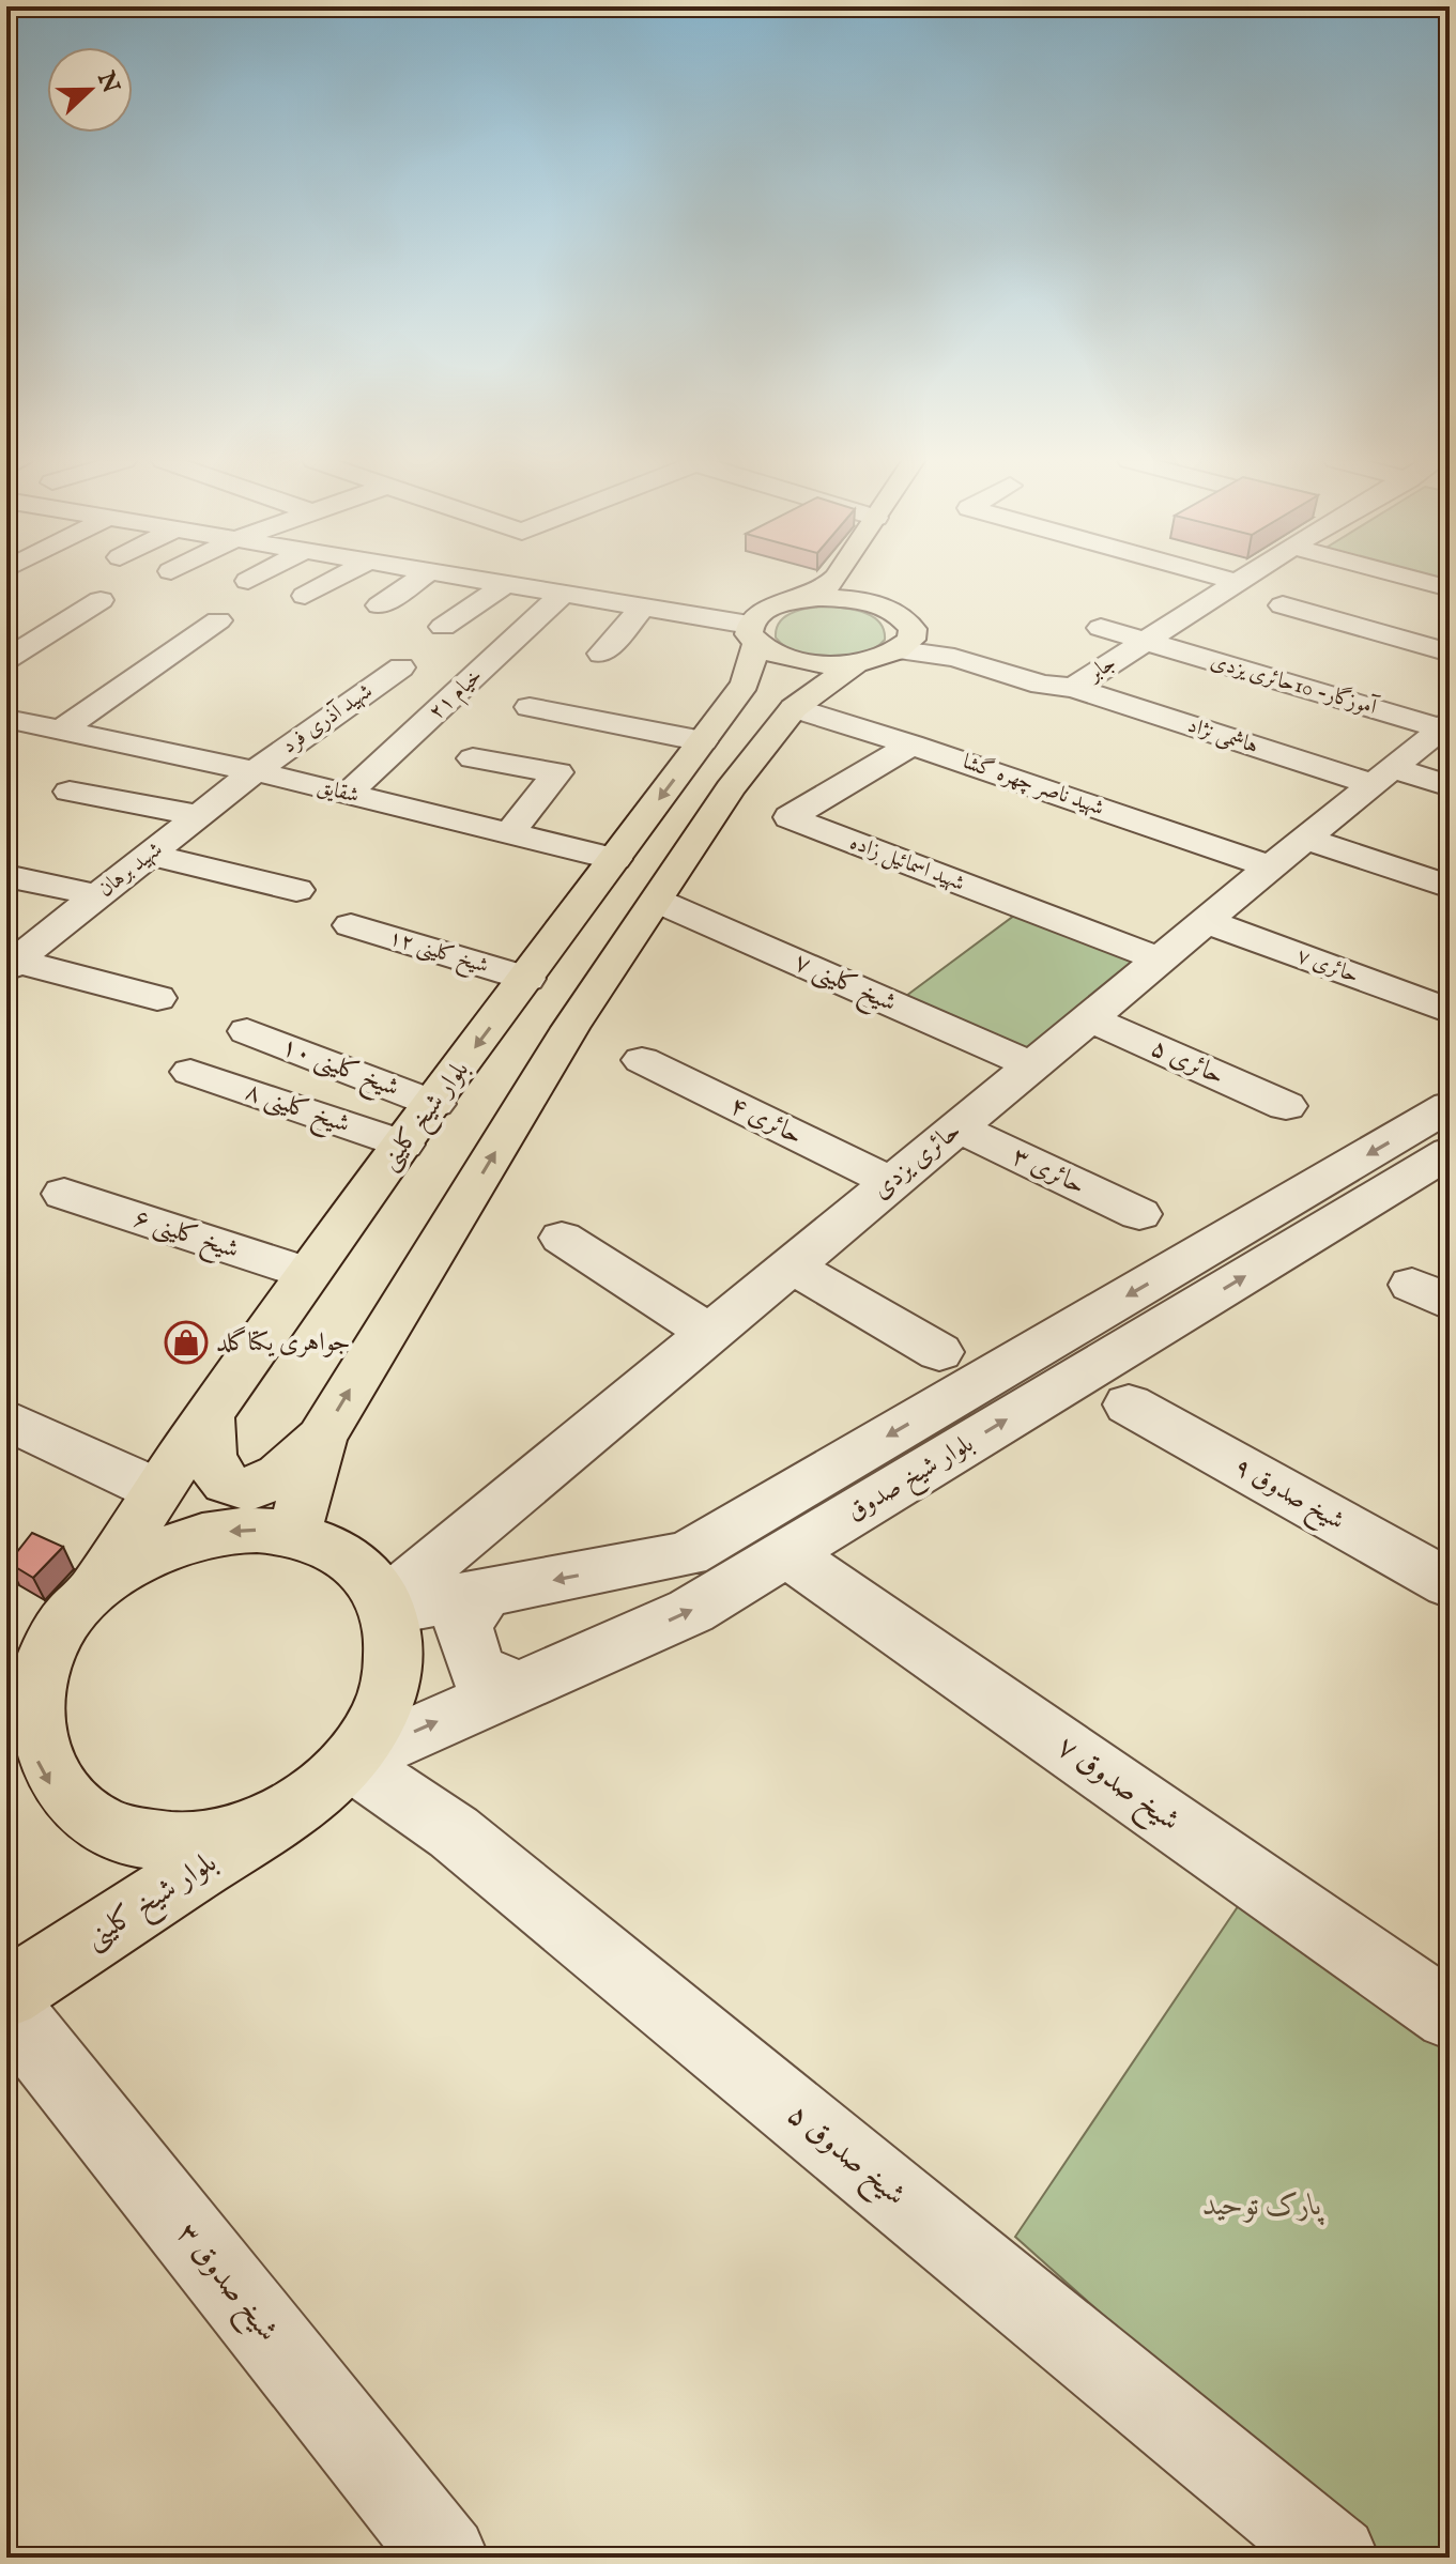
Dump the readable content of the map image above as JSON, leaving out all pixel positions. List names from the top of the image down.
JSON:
{
  "streets": {
    "main road": ["بلوار شیخ کلینی"],
    "street": [
      "جابر",
      "آموزگار- 10حائری یزدی",
      "خیام ۲۱",
      "شهید آذری فرد",
      "هاشمی نژاد",
      "شهید ناصر چهره گشا",
      "شقایق",
      "شهید اسمائیل زاده",
      "شهید برهان",
      "شیخ کلینی ۱۲",
      "حائری ۷",
      "شیخ کلینی ۷",
      "حائری ۵",
      "شیخ کلینی ۱۰",
      "شیخ کلینی ۸",
      "حائری ۴",
      "حائری یزدی",
      "حائری ۳",
      "شیخ کلینی ۶",
      "بلوار شیخ صدوق",
      "شیخ صدوق ۹",
      "شیخ صدوق ۷",
      "شیخ صدوق ۵",
      "شیخ صدوق ۳"
    ]
  },
  "crossings": [
    ["جابر", "آموزگار- 10حائری یزدی"],
    ["جابر", "هاشمی نژاد"],
    ["آموزگار- 10حائری یزدی", "حائری یزدی"],
    ["خیام ۲۱", "شقایق"],
    ["شهید آذری فرد", "شقایق"],
    ["شهید آذری فرد", "شهید برهان"],
    ["هاشمی نژاد", "حائری یزدی"],
    ["شهید ناصر چهره گشا", "شهید اسمائیل زاده"],
    ["شهید ناصر چهره گشا", "حائری یزدی"],
    ["شقایق", "شهید برهان"],
    ["شقایق", "بلوار شیخ کلینی"],
    ["شهید اسمائیل زاده", "حائری یزدی"],
    ["شیخ کلینی ۱۲", "بلوار شیخ کلینی"],
    ["حائری ۷", "حائری یزدی"],
    ["شیخ کلینی ۷", "حائری یزدی"],
    ["حائری ۵", "حائری یزدی"],
    ["شیخ کلینی ۱۰", "بلوار شیخ کلینی"],
    ["شیخ کلینی ۸", "بلوار شیخ کلینی"],
    ["بلوار شیخ کلینی", "شیخ کلینی ۶"],
    ["حائری ۴", "حائری یزدی"],
    ["حائری یزدی", "حائری ۳"],
    ["حائری یزدی", "بلوار شیخ صدوق"],
    ["بلوار شیخ صدوق", "شیخ صدوق ۷"],
    ["بلوار شیخ صدوق", "شیخ صدوق ۵"]
  ],
  "parks": ["پارک توحید"],
  "places": {
    "shop": ["جواهری یکتاگلد"]
  },
  "north": "right"
}
